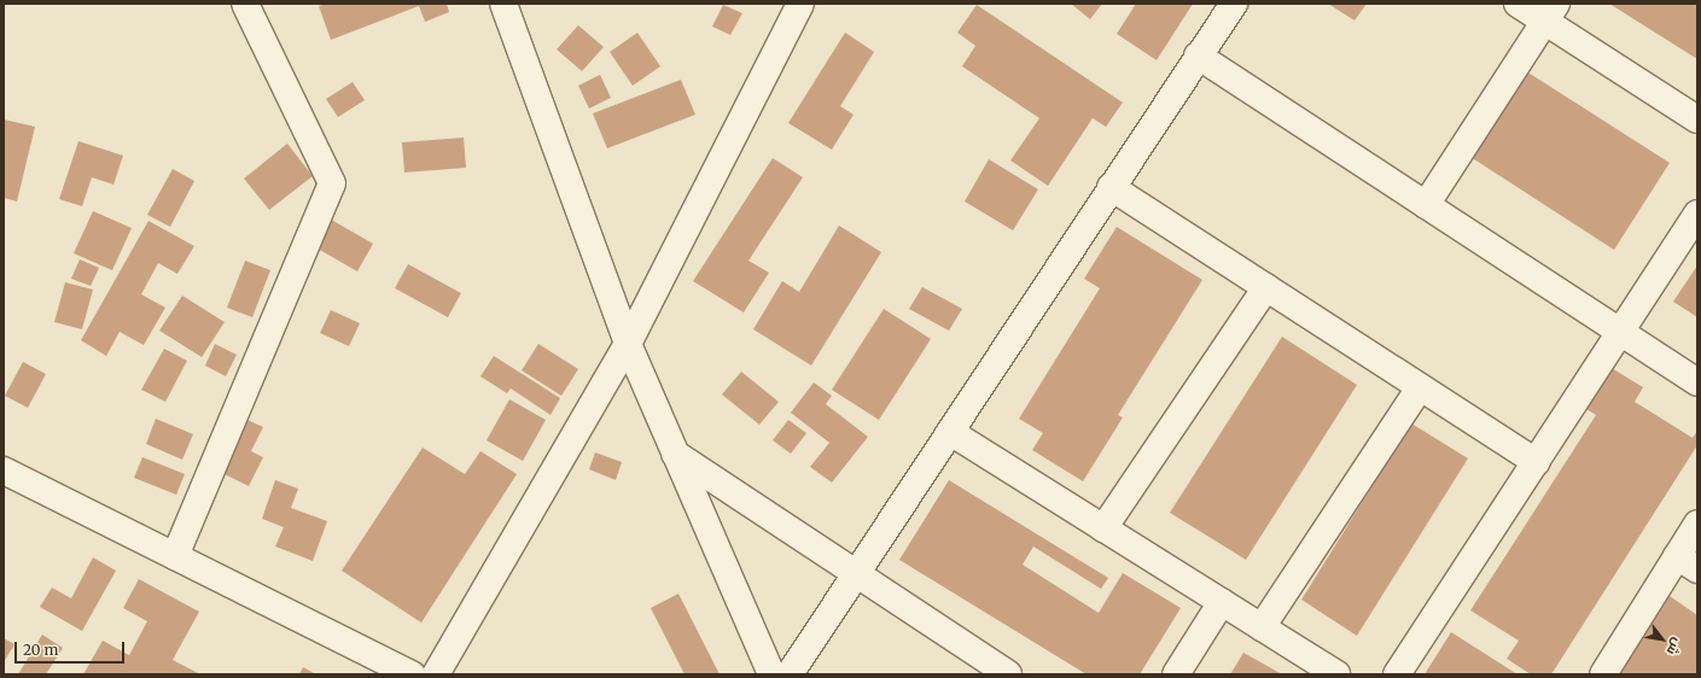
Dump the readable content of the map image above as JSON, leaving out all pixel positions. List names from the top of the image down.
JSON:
{
  "scale_bar": "20 m",
  "north": "bottom right"
}
